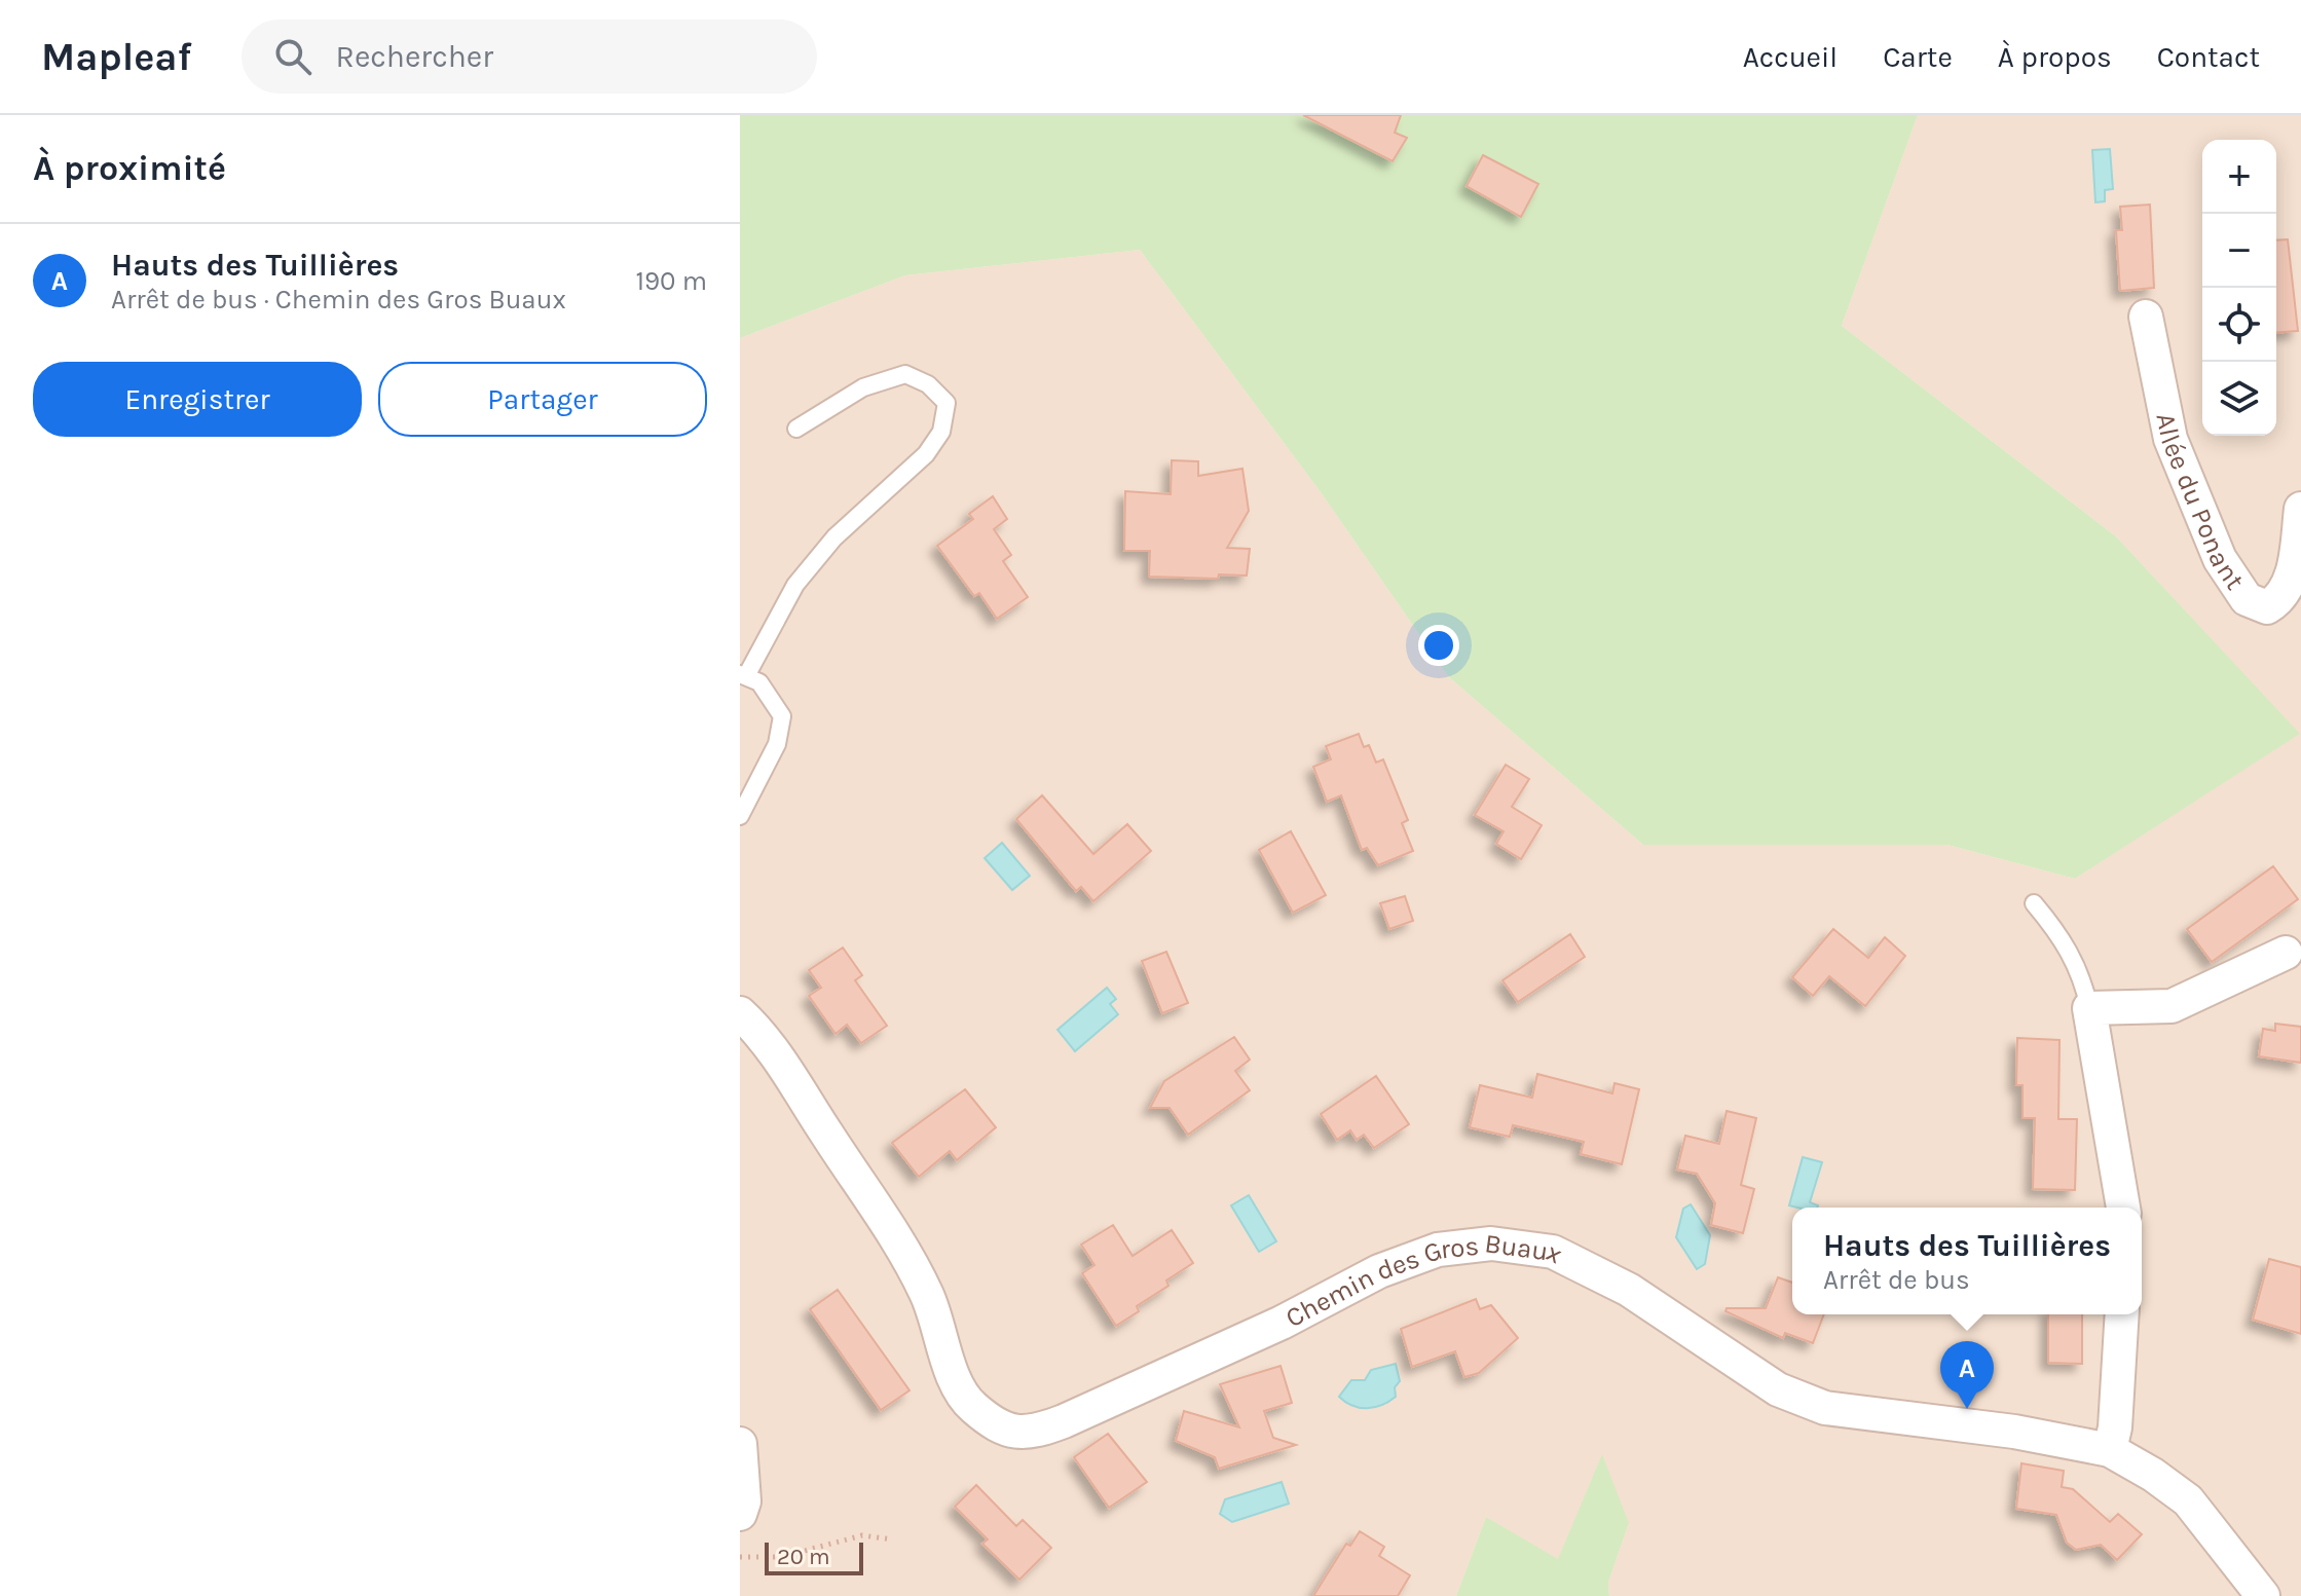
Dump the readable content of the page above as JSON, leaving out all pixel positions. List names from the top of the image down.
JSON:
{
  "streets": {
    "street": ["Allée du Ponant", "Chemin des Gros Buaux"]
  },
  "scale_bar": "20 m",
  "page": {
    "header": "Mapleaf",
    "search": "Rechercher",
    "nav": [
      "Accueil",
      "Carte",
      "À propos",
      "Contact"
    ],
    "heading": "À proximité",
    "map_buttons": ["+", "−"],
    "list": [
      {
        "mark": "A",
        "name": "Hauts des Tuillières",
        "note": "Arrêt de bus · Chemin des Gros Buaux",
        "value": "190 m"
      }
    ],
    "buttons": ["Enregistrer", "Partager"],
    "popup": ["Hauts des Tuillières", "Arrêt de bus"],
    "pins": "A",
    "scale": "20 m"
  }
}
